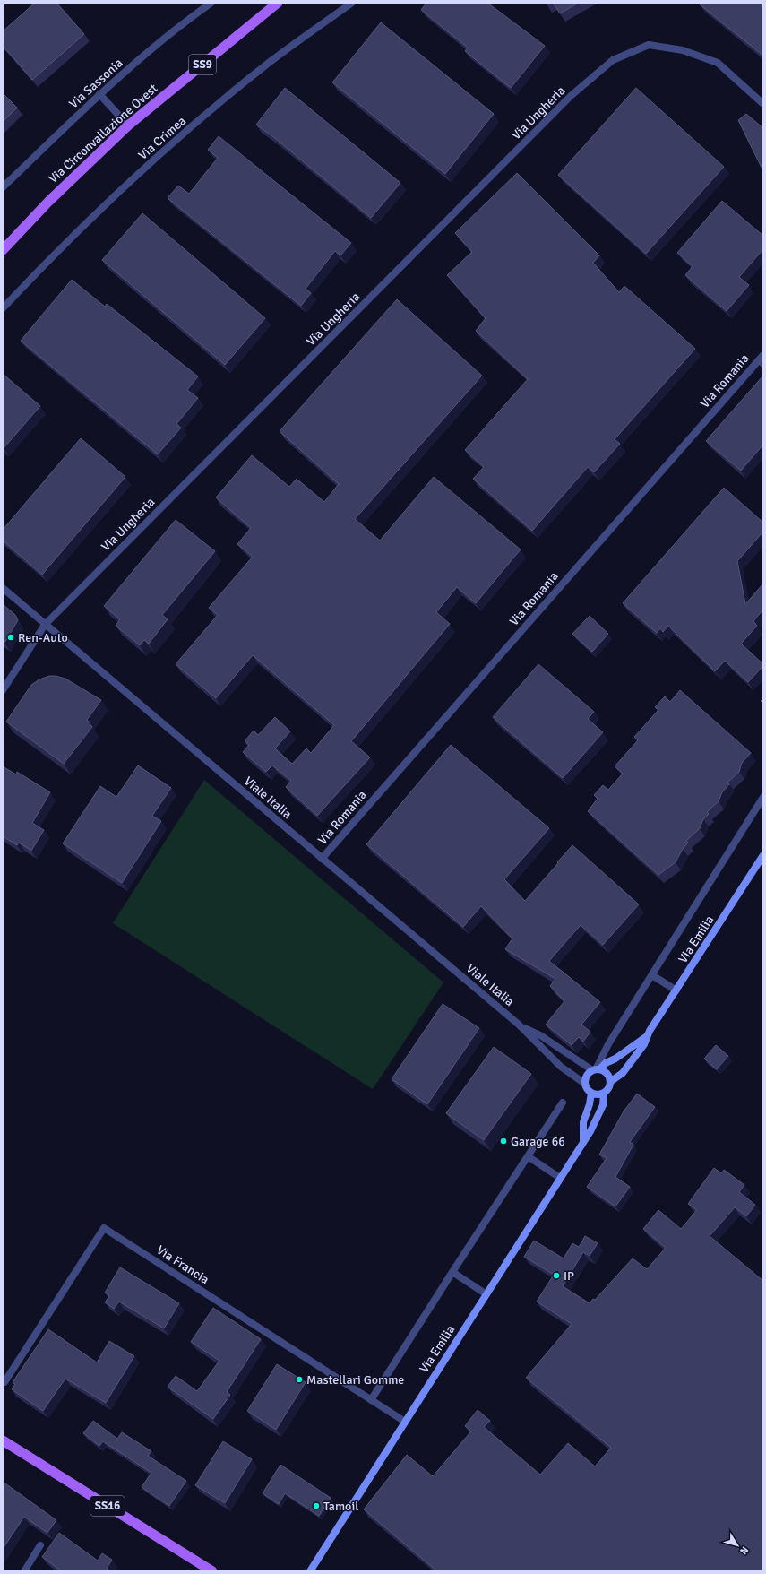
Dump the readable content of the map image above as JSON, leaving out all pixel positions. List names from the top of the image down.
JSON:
{
  "streets": {
    "main road": [
      "SS9",
      "Via Circonvallazione Ovest",
      "Via Emilia",
      "SS16"
    ],
    "street": [
      "Via Sassonia",
      "Via Ungheria",
      "Via Crimea",
      "Via Romania",
      "Viale Italia",
      "Via Francia"
    ]
  },
  "crossings": [
    ["Via Ungheria", "Viale Italia"],
    ["Via Romania", "Viale Italia"],
    ["Viale Italia", "Via Emilia"],
    ["Via Emilia", "Via Francia"]
  ],
  "places": [
    "Ren-Auto",
    "Garage 66",
    "IP",
    "Mastellari Gomme",
    "Tamoil"
  ],
  "north": "bottom right"
}
